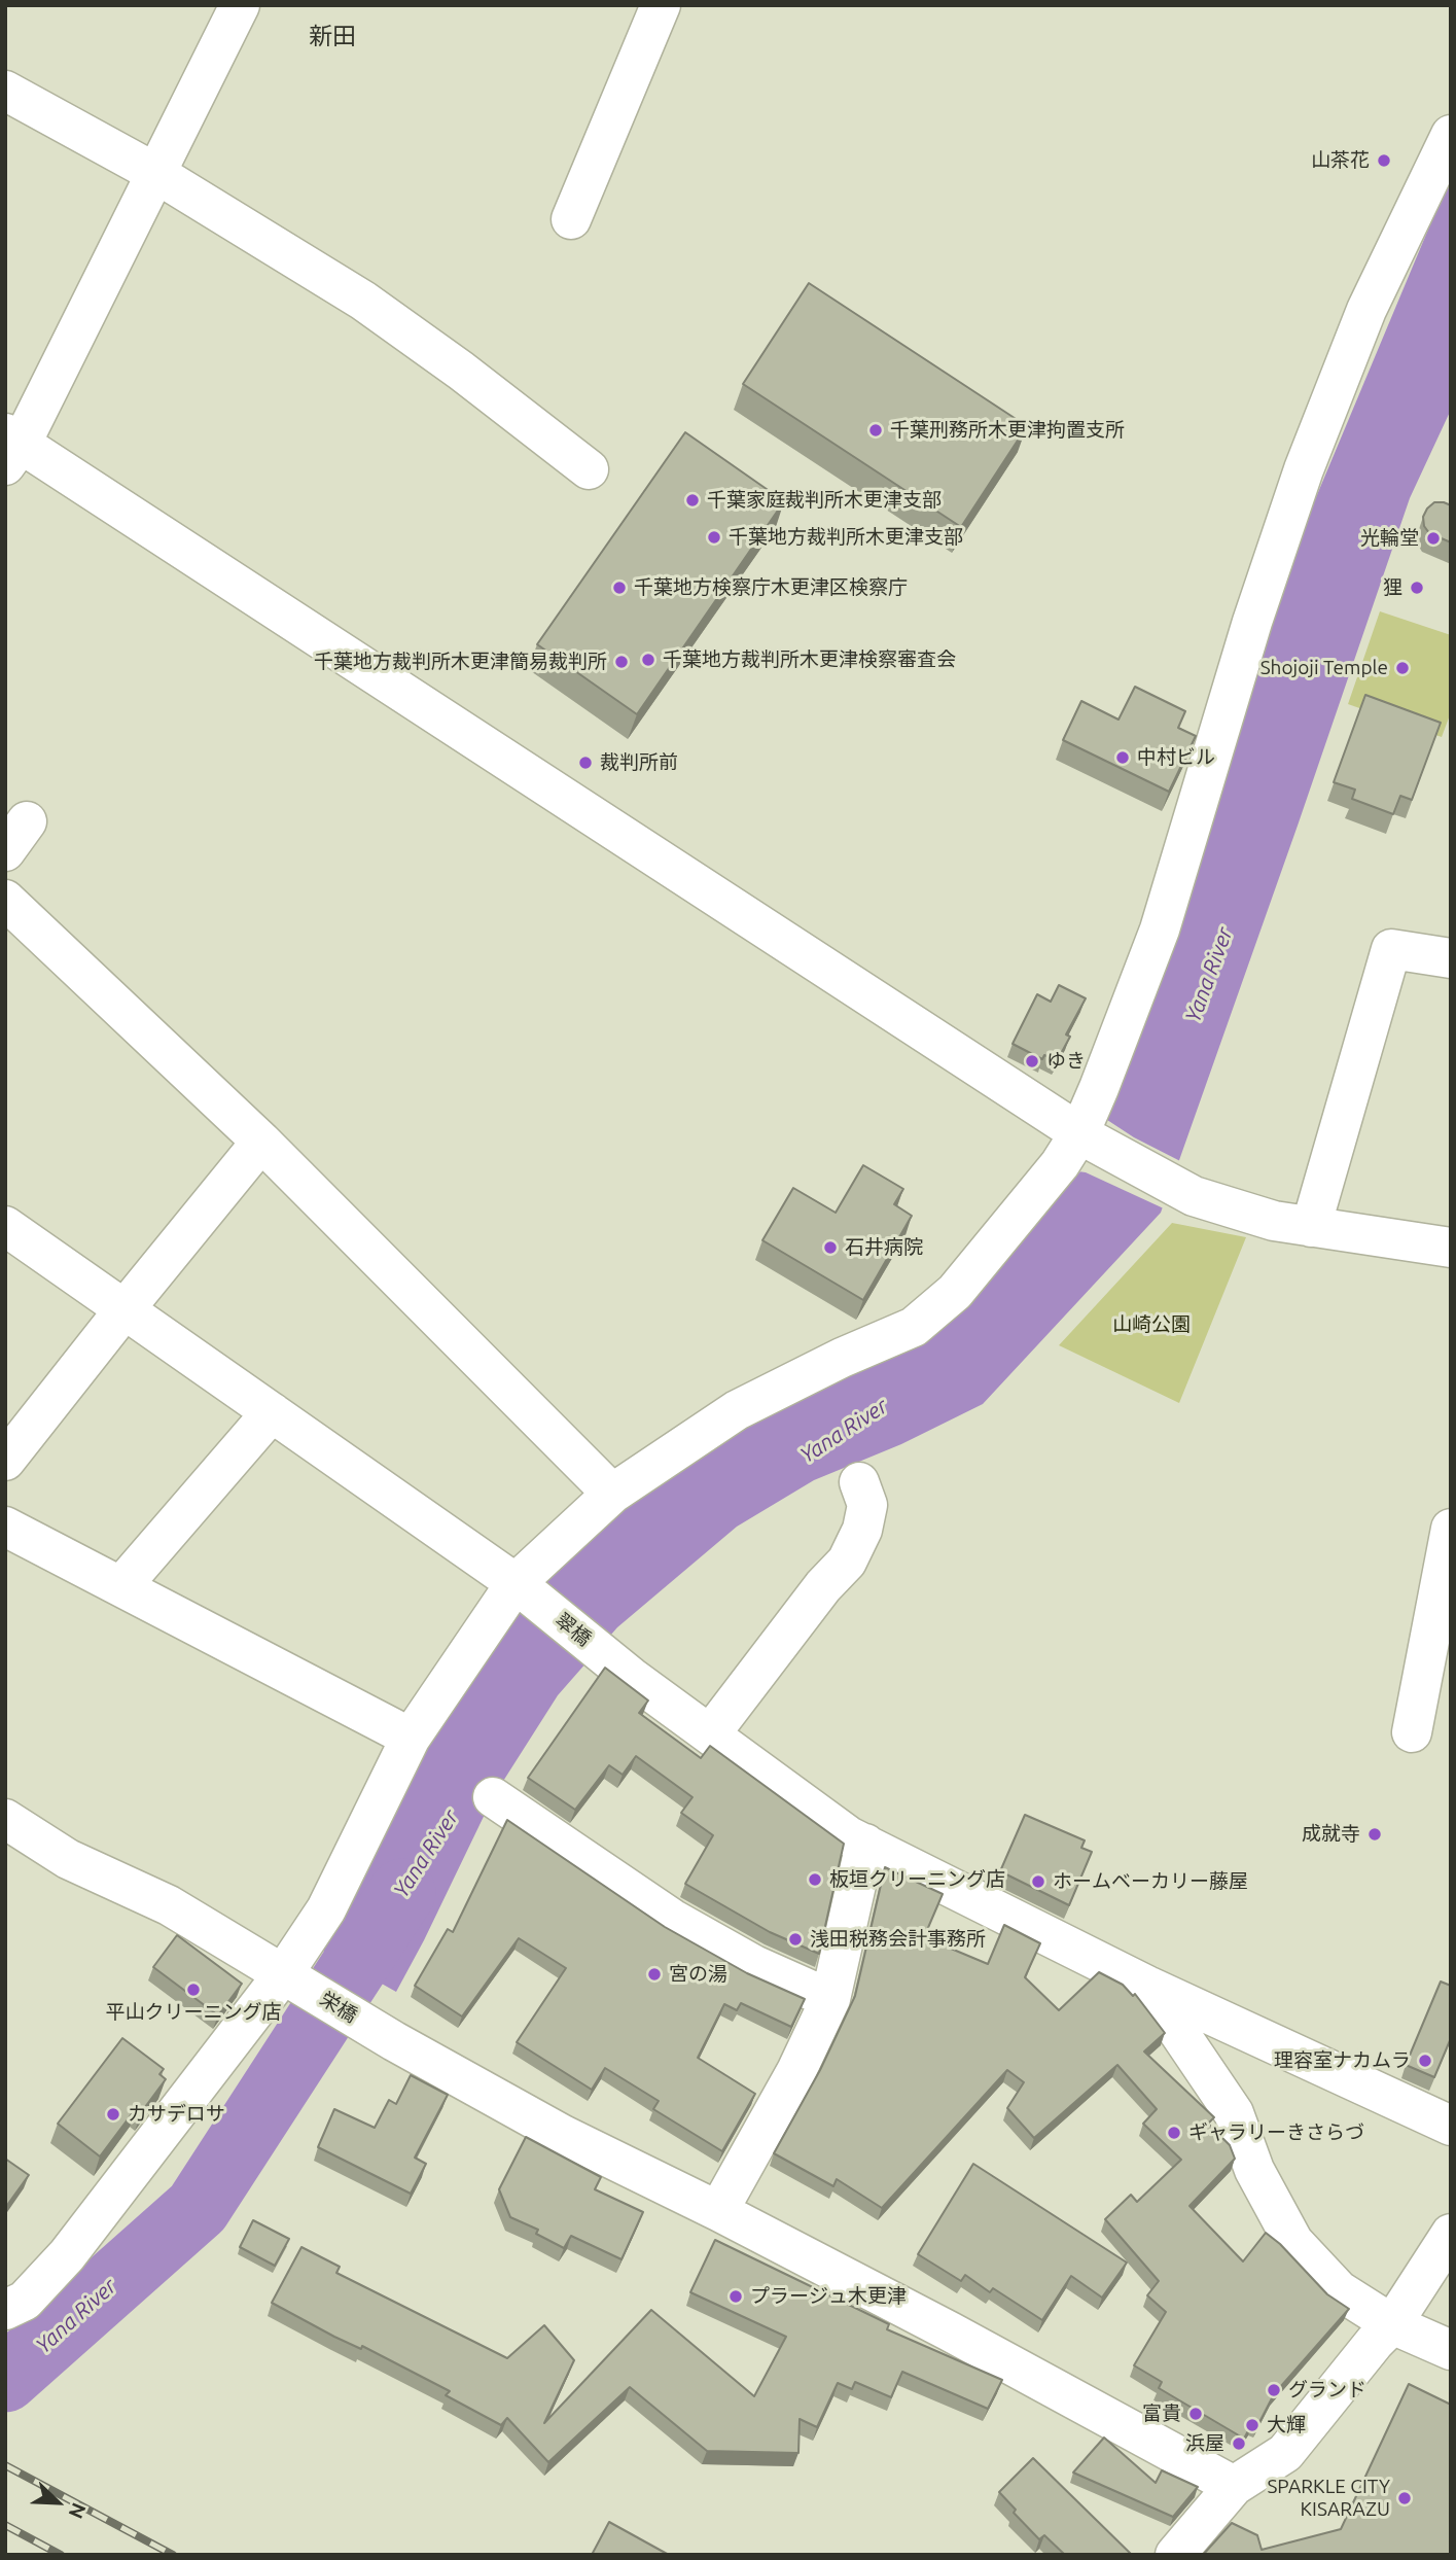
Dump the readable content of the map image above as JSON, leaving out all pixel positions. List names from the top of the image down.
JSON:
{
  "streets": {
    "street": ["翠橋", "栄橋"]
  },
  "districts": ["新田"],
  "water": ["Yana River"],
  "parks": ["山崎公園"],
  "places": [
    "山茶花",
    "千葉刑務所木更津拘置支所",
    "千葉家庭裁判所木更津支部",
    "千葉地方裁判所木更津支部",
    "光輪堂",
    "千葉地方検察庁木更津区検察庁",
    "狸",
    "千葉地方裁判所木更津検察審査会",
    "千葉地方裁判所木更津簡易裁判所",
    "Shojoji Temple",
    "中村ビル",
    "裁判所前",
    "ゆき",
    "石井病院",
    "成就寺",
    "板垣クリーニング店",
    "ホームベーカリー藤屋",
    "浅田税務会計事務所",
    "宮の湯",
    "平山クリーニング店",
    "理容室ナカムラ",
    "カサデロサ",
    "ギャラリーきさらづ",
    "プラージュ木更津",
    "グランド",
    "富貴",
    "大輝",
    "浜屋",
    "SPARKLE CITY KISARAZU"
  ],
  "north": "bottom right"
}
